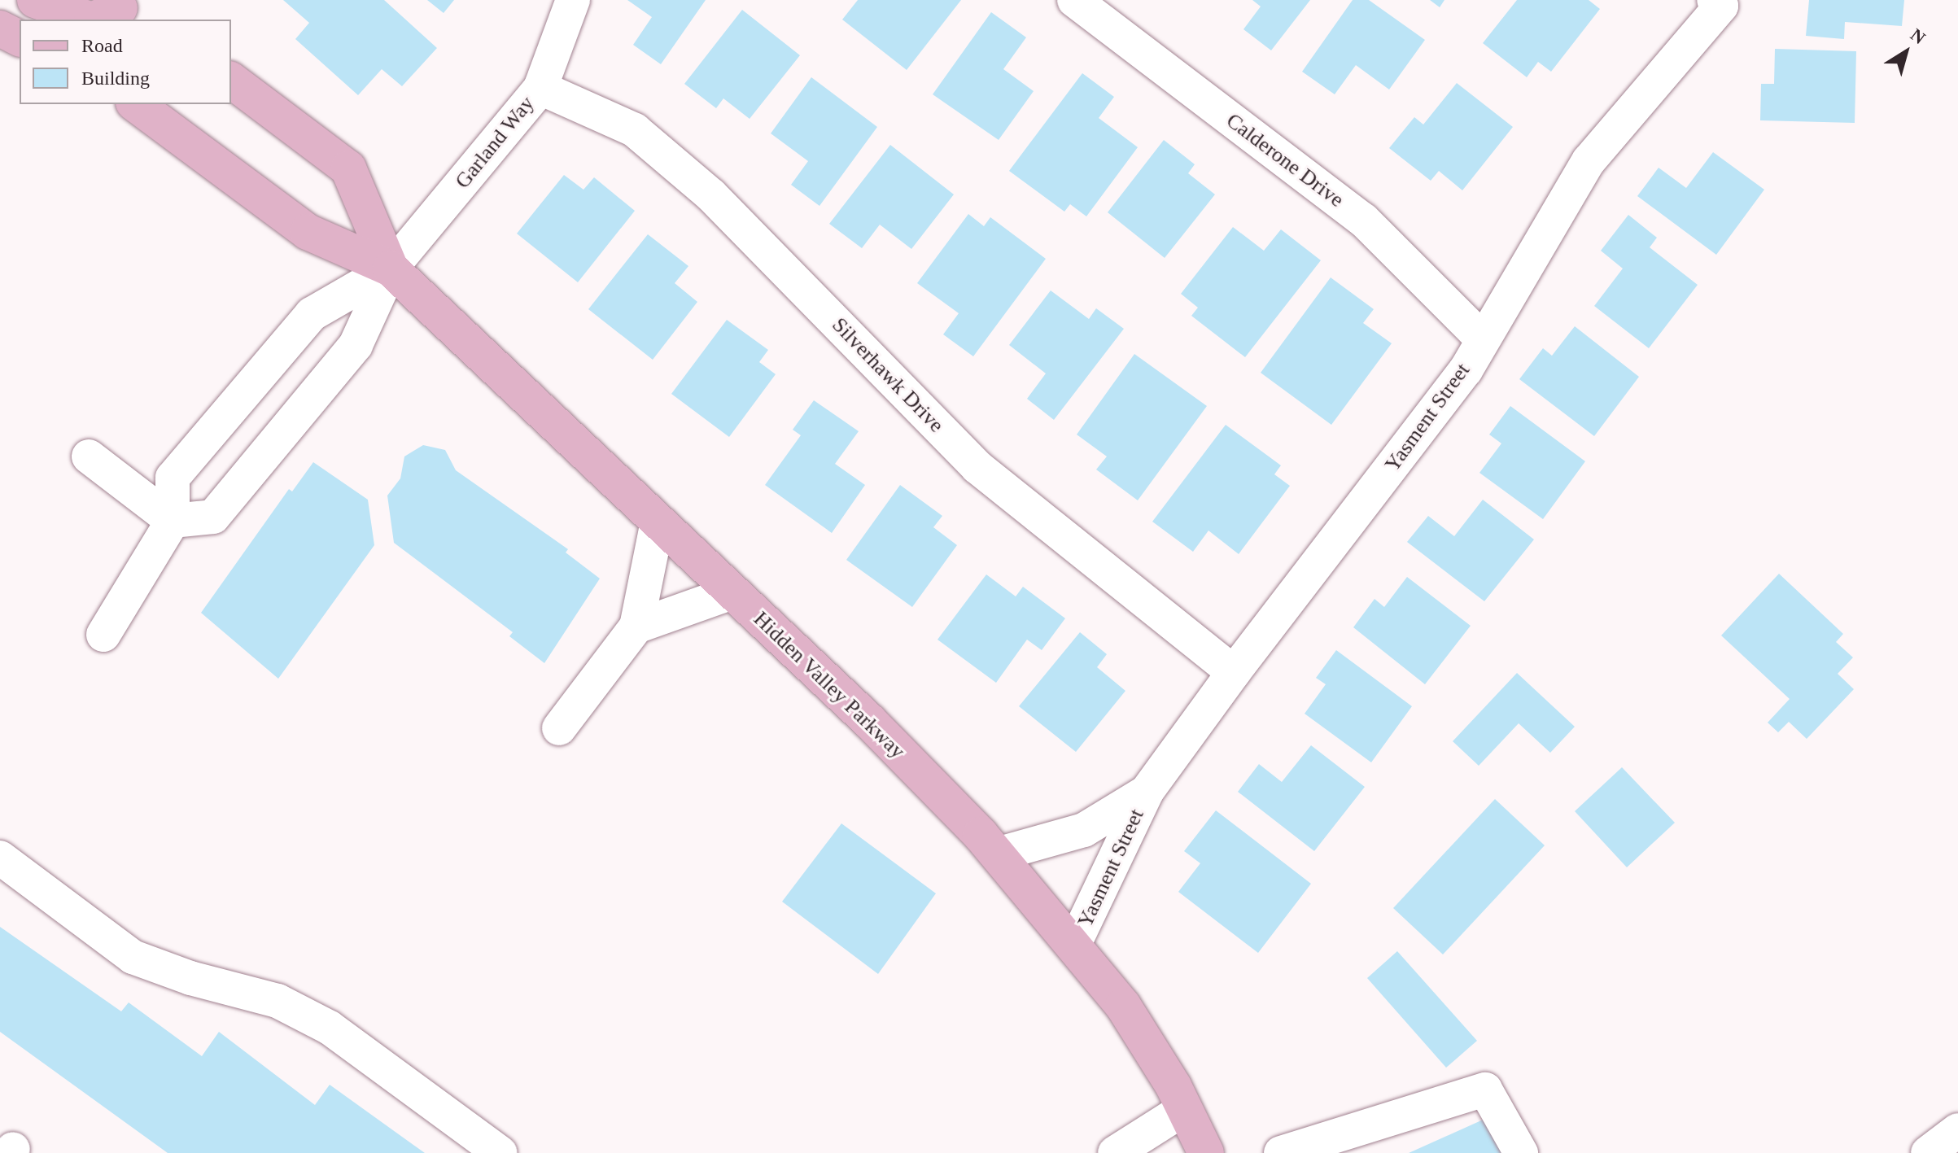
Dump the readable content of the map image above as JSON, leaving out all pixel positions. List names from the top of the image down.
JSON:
{
  "streets": {
    "main road": ["Hidden Valley Parkway"],
    "street": [
      "Garland Way",
      "Calderone Drive",
      "Silverhawk Drive",
      "Yasment Street"
    ]
  },
  "crossings": [
    ["Garland Way", "Silverhawk Drive"],
    ["Garland Way", "Hidden Valley Parkway"],
    ["Calderone Drive", "Yasment Street"],
    ["Silverhawk Drive", "Yasment Street"],
    ["Yasment Street", "Hidden Valley Parkway"]
  ],
  "legend": ["Road", "Building"],
  "north": "top right"
}
